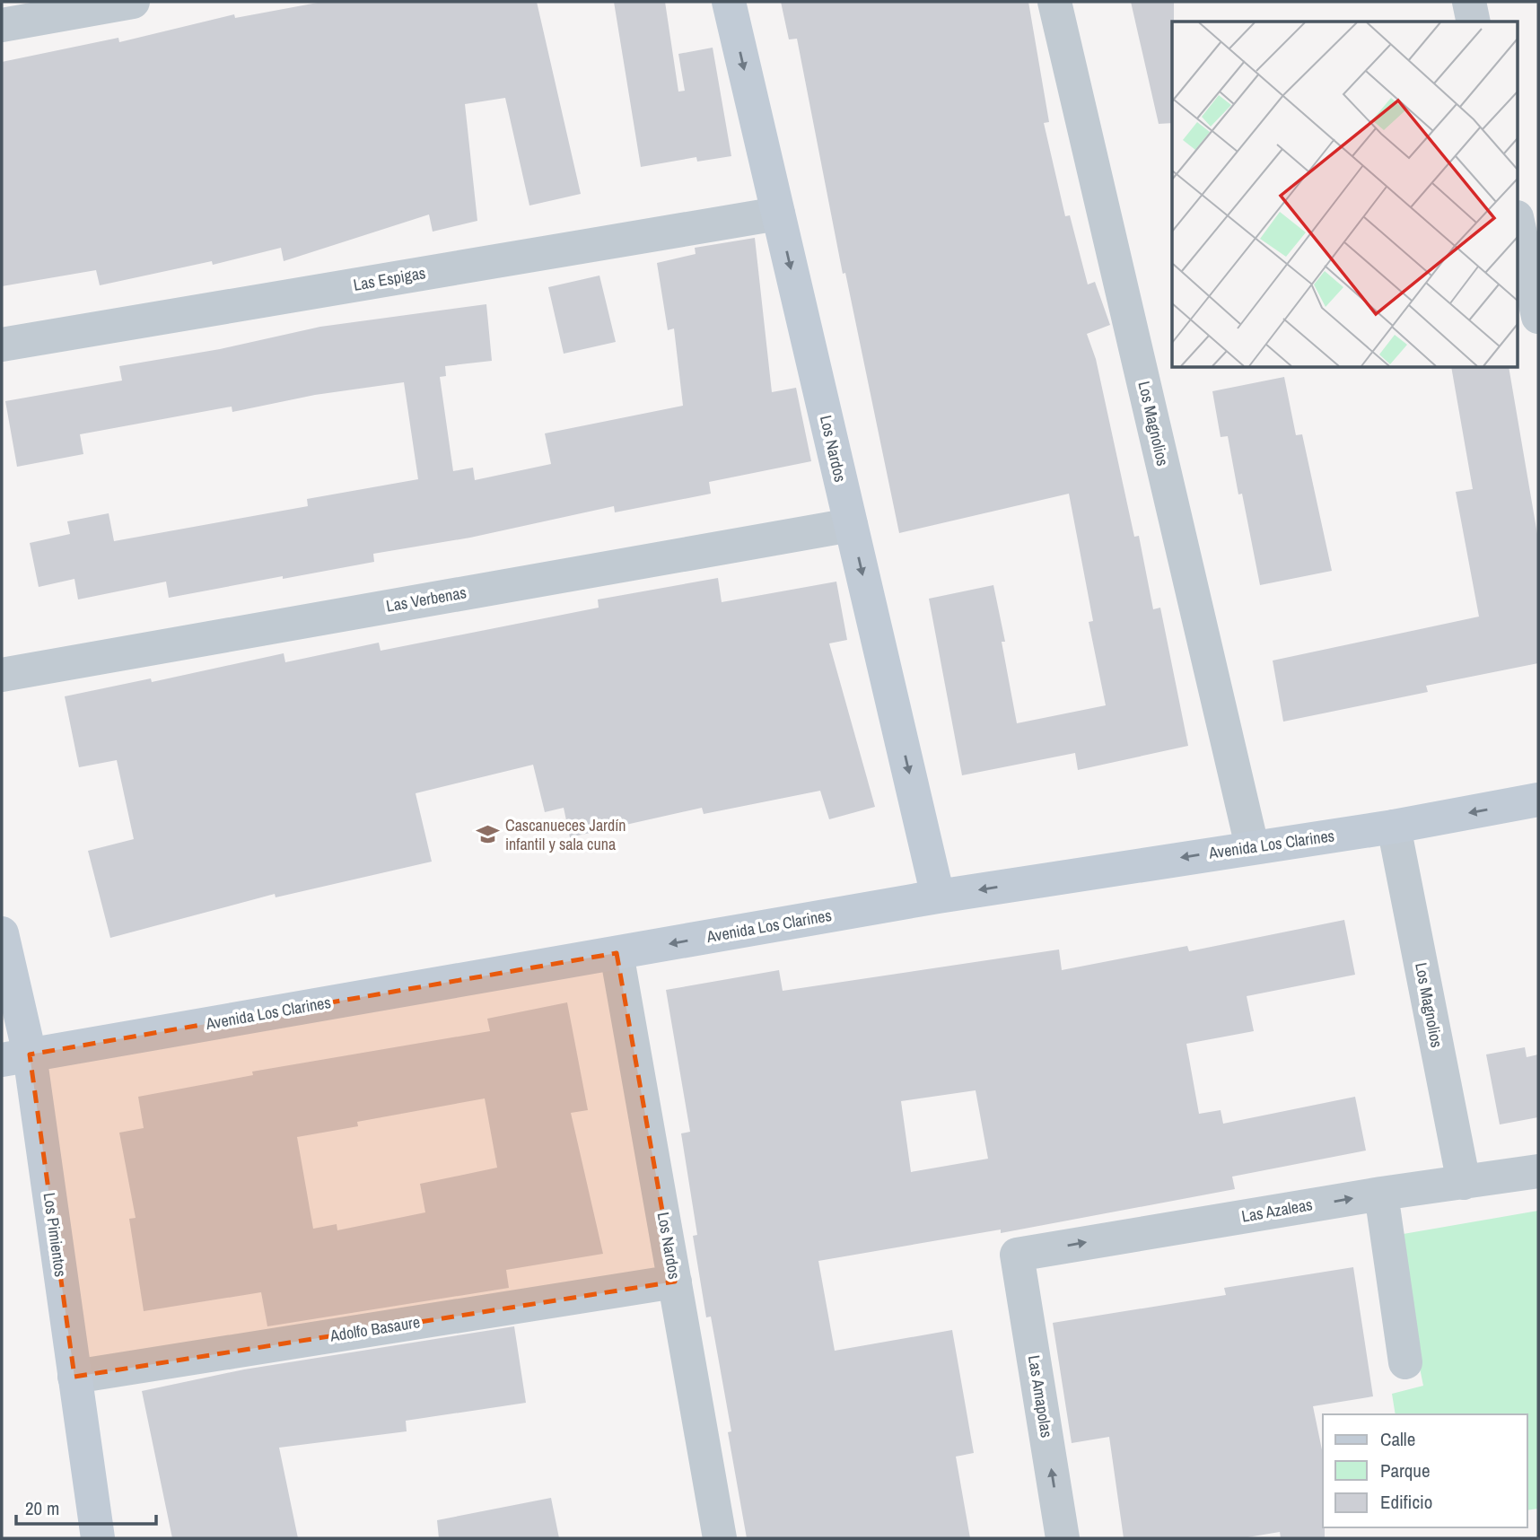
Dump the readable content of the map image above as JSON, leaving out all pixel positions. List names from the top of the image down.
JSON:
{
  "streets": {
    "main road": ["Los Nardos", "Avenida Los Clarines", "Los Pimientos"],
    "street": [
      "Las Espigas",
      "Los Magnolios",
      "Las Verbenas",
      "Las Azaleas",
      "Adolfo Basaure",
      "Las Amapolas"
    ]
  },
  "crossings": [
    ["Las Espigas", "Los Nardos"],
    ["Los Magnolios", "Avenida Los Clarines"],
    ["Los Magnolios", "Las Azaleas"],
    ["Los Nardos", "Las Verbenas"],
    ["Los Nardos", "Avenida Los Clarines"],
    ["Los Nardos", "Adolfo Basaure"],
    ["Avenida Los Clarines", "Los Pimientos"],
    ["Las Azaleas", "Las Amapolas"],
    ["Los Pimientos", "Adolfo Basaure"]
  ],
  "one_way": [
    "Los Nardos",
    "Avenida Los Clarines",
    "Las Azaleas",
    "Las Amapolas"
  ],
  "places": {
    "school or university": ["Cascanueces Jardín infantil y sala cuna"]
  },
  "legend": ["Calle", "Parque", "Edificio"],
  "scale_bar": "20 m"
}
